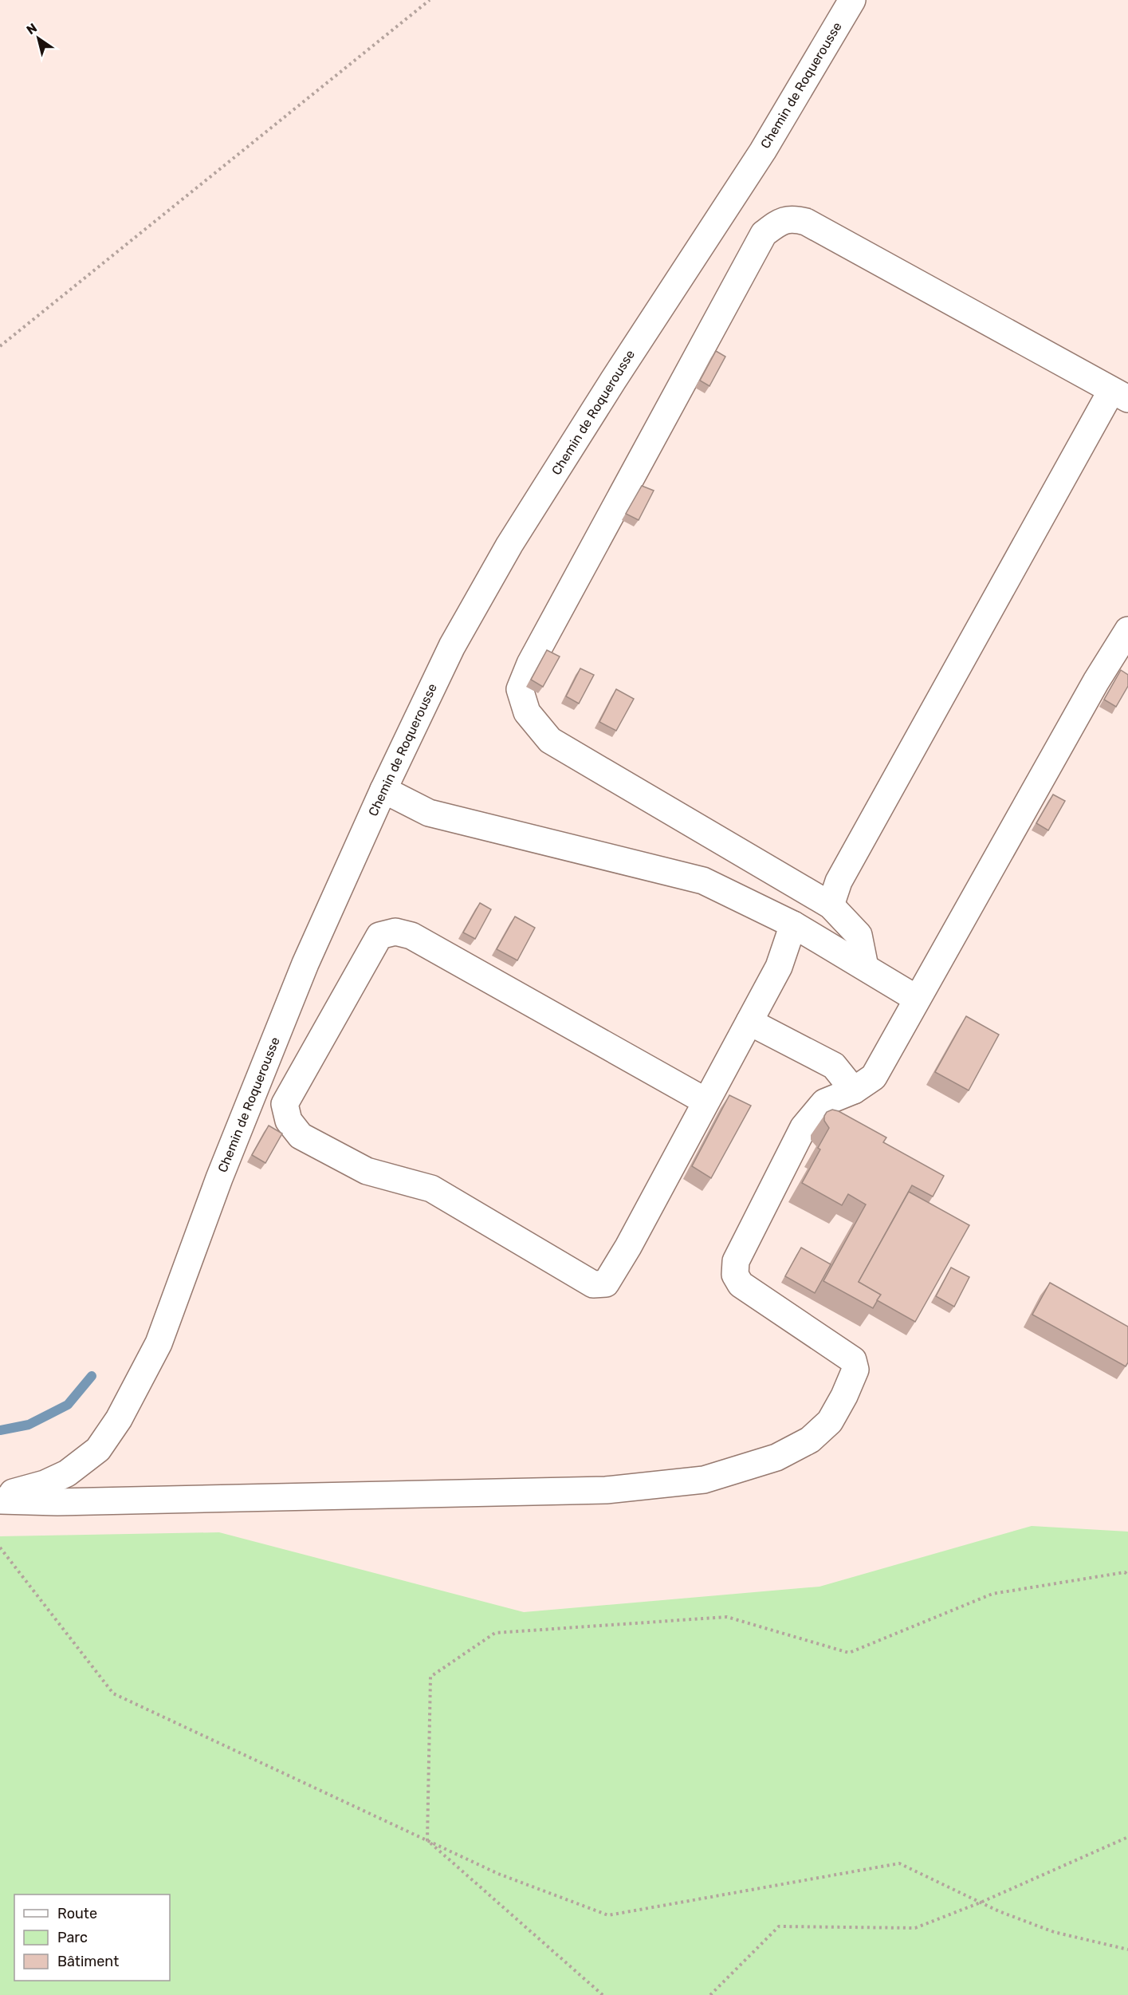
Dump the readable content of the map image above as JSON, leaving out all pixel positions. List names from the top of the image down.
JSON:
{
  "streets": {
    "street": ["Chemin de Roquerousse"]
  },
  "legend": ["Route", "Parc", "Bâtiment"],
  "north": "top left"
}
